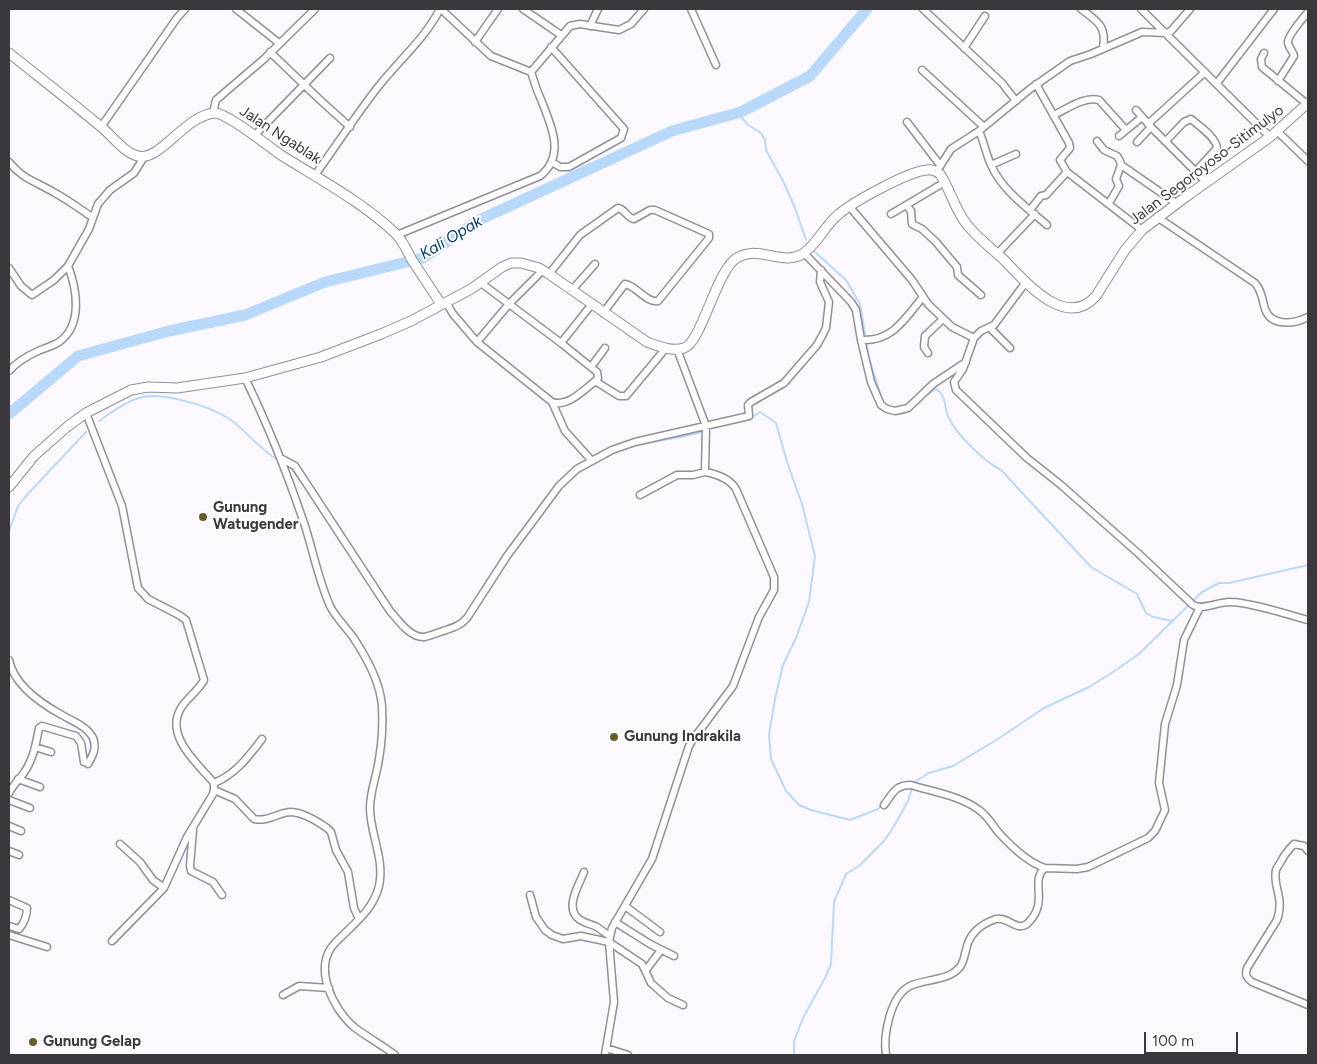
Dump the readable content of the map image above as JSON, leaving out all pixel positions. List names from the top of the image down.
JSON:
{
  "streets": {
    "main road": ["Jalan Ngablak", "Jalan Segoroyoso-Sitimulyo"]
  },
  "water": ["Kali Opak"],
  "places": ["Gunung Watugender", "Gunung Indrakila", "Gunung Gelap"],
  "scale_bar": "100 m"
}
